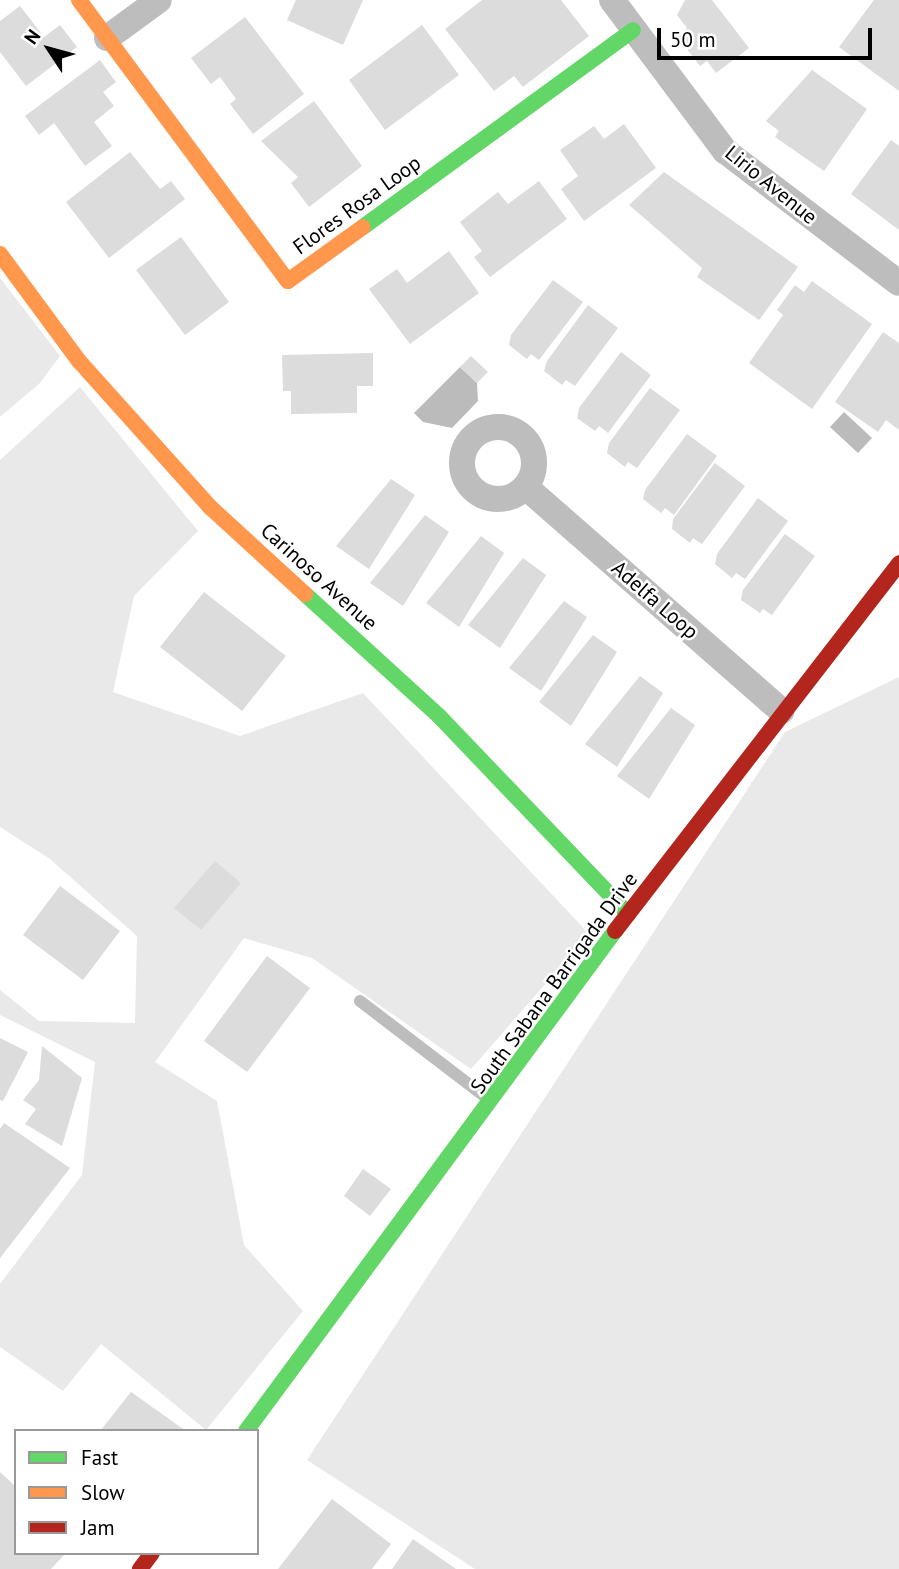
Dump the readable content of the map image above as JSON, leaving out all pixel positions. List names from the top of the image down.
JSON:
{
  "streets": {
    "street": [
      "Lirio Avenue",
      "Flores Rosa Loop",
      "Carinoso Avenue",
      "Adelfa Loop",
      "South Sabana Barrigada Drive"
    ]
  },
  "crossings": [
    ["Lirio Avenue", "Flores Rosa Loop"],
    ["Carinoso Avenue", "South Sabana Barrigada Drive"],
    ["Adelfa Loop", "South Sabana Barrigada Drive"]
  ],
  "legend": ["Fast", "Slow", "Jam"],
  "scale_bar": "50 m",
  "north": "top left"
}
